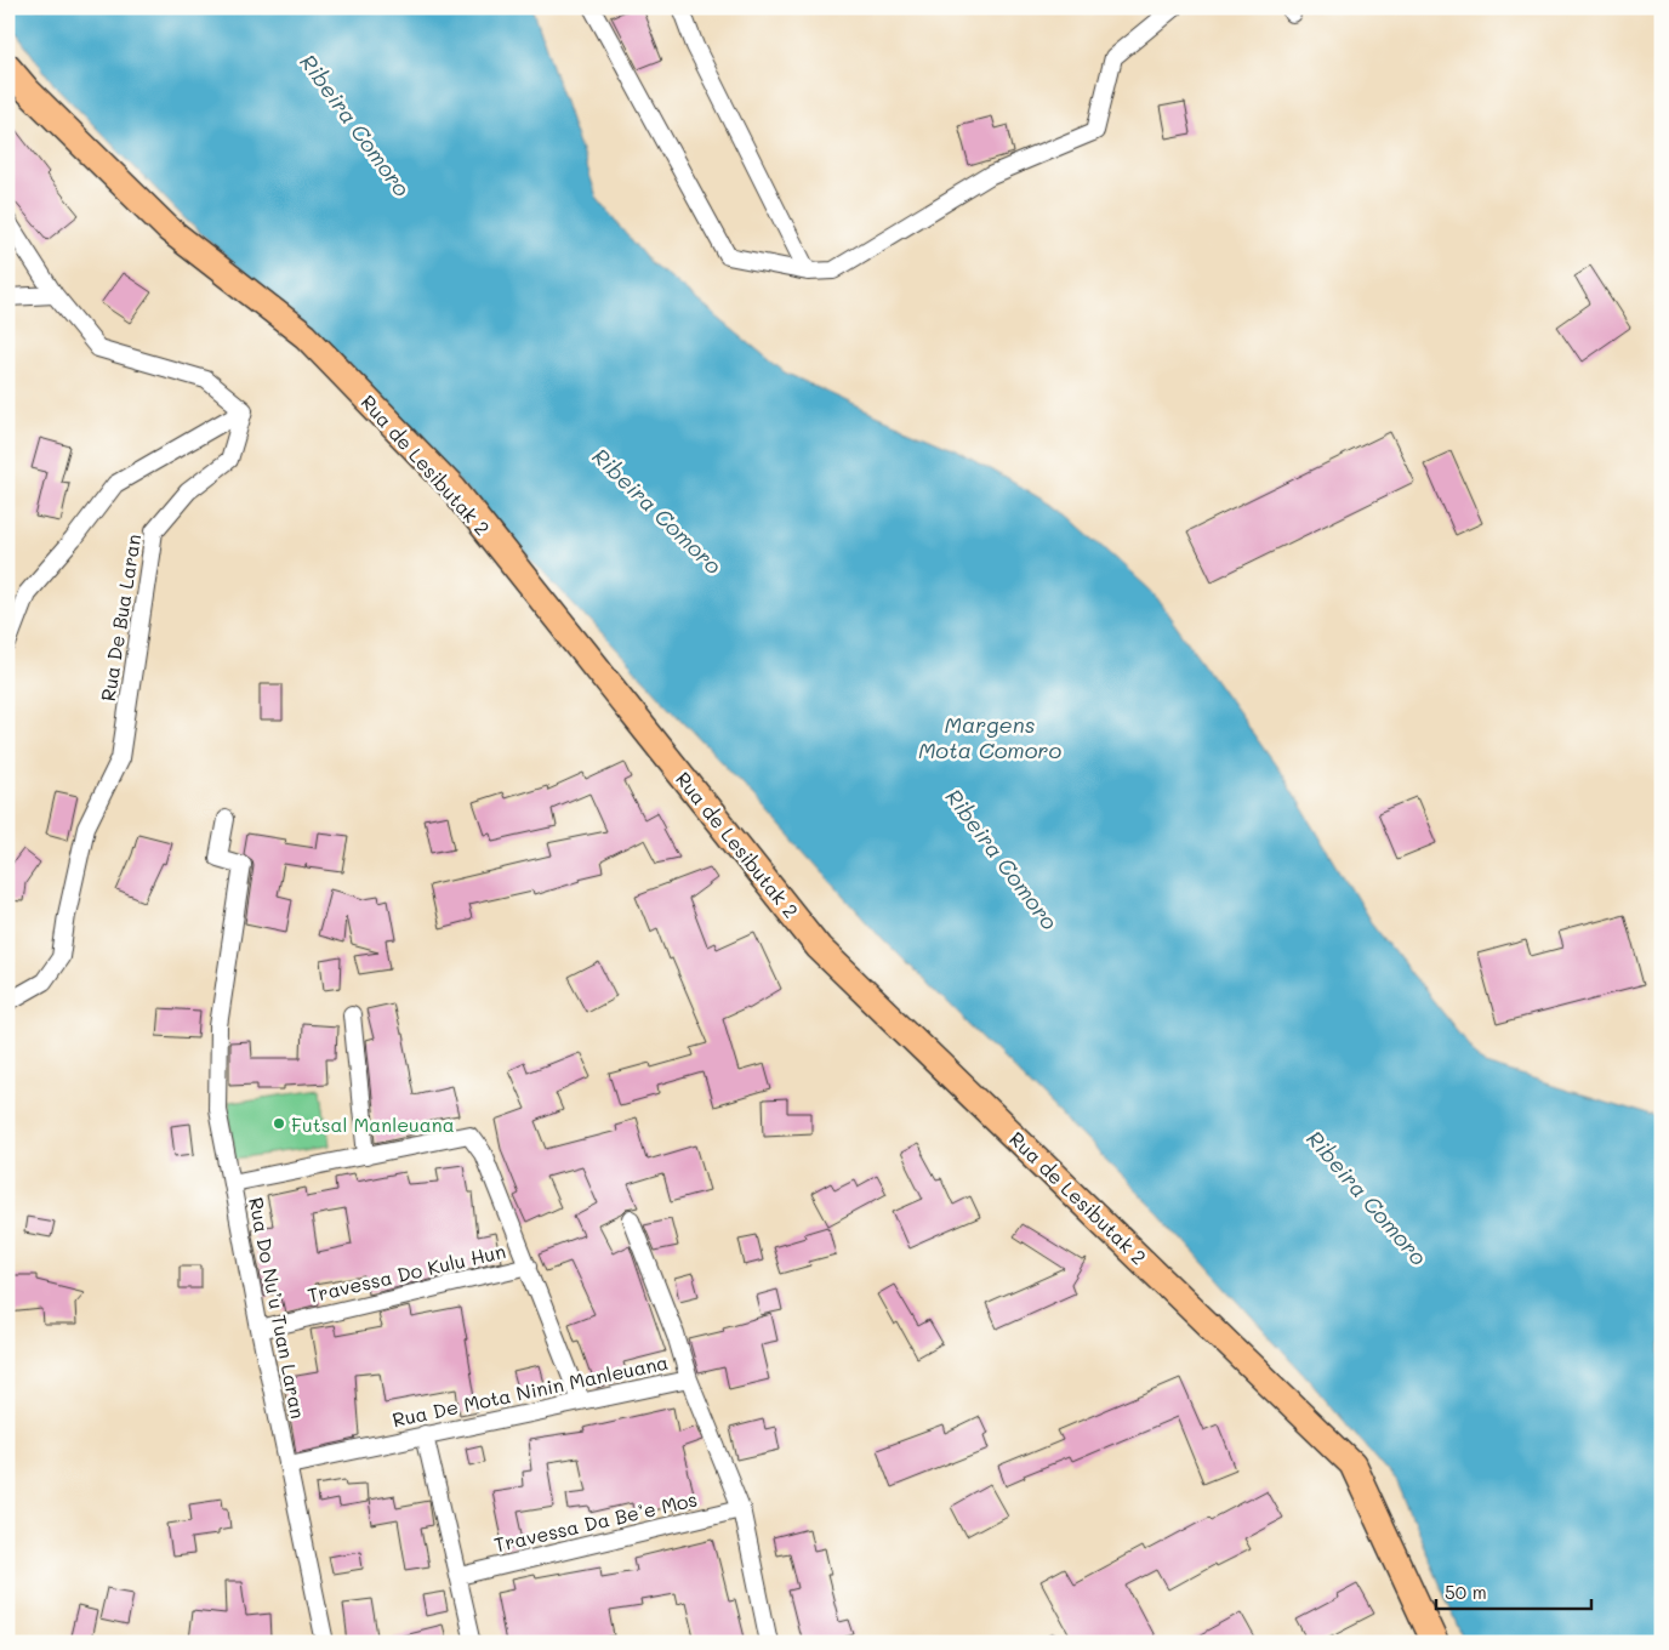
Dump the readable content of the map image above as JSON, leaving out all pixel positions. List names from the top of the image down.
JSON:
{
  "streets": {
    "main road": ["Rua de Lesibutak 2"],
    "street": [
      "Rua De Bua Laran",
      "Travessa Do Kulu Hun",
      "Rua Do Nu’u Tuan Laran",
      "Rua De Mota Ninin Manleuana",
      "Travessa Da Be’e Mos"
    ]
  },
  "crossings": [
    ["Travessa Do Kulu Hun", "Rua Do Nu’u Tuan Laran"],
    ["Rua Do Nu’u Tuan Laran", "Rua De Mota Ninin Manleuana"],
    ["Rua De Mota Ninin Manleuana", "Travessa Da Be’e Mos"]
  ],
  "water": ["Ribeira Comoro", "Margens Mota Comoro"],
  "places": ["Futsal Manleuana"],
  "scale_bar": "50 m"
}
